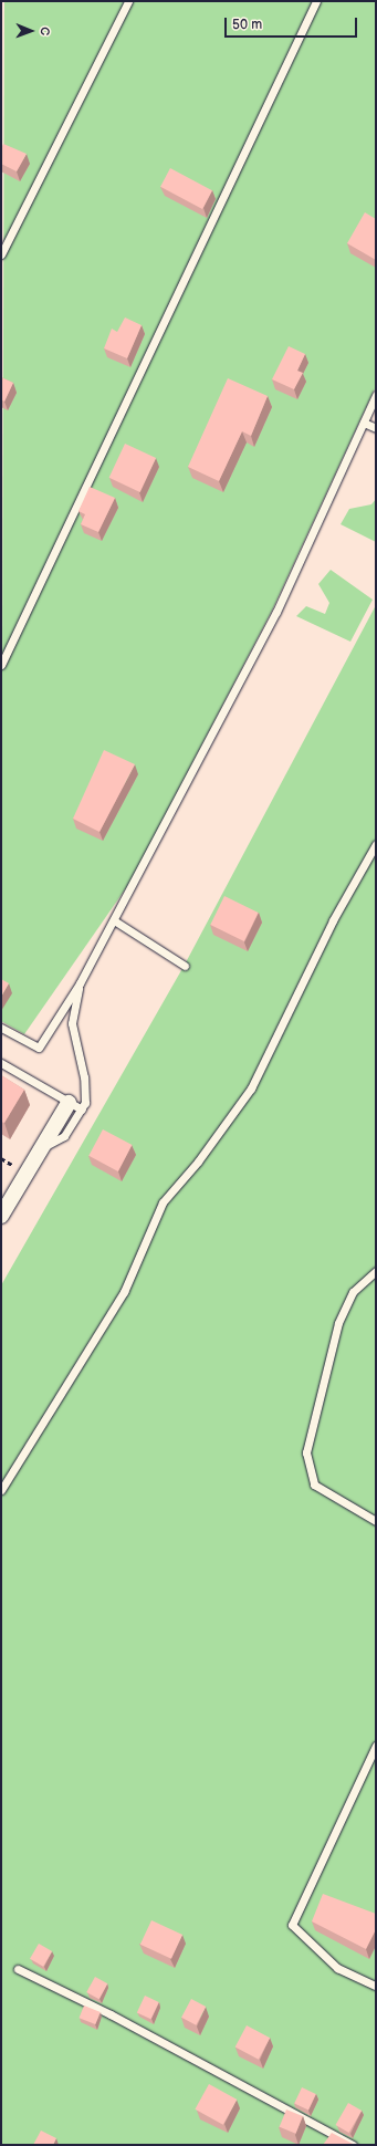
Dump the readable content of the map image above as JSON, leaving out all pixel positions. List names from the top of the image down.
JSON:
{
  "scale_bar": "50 m",
  "north": "right"
}
